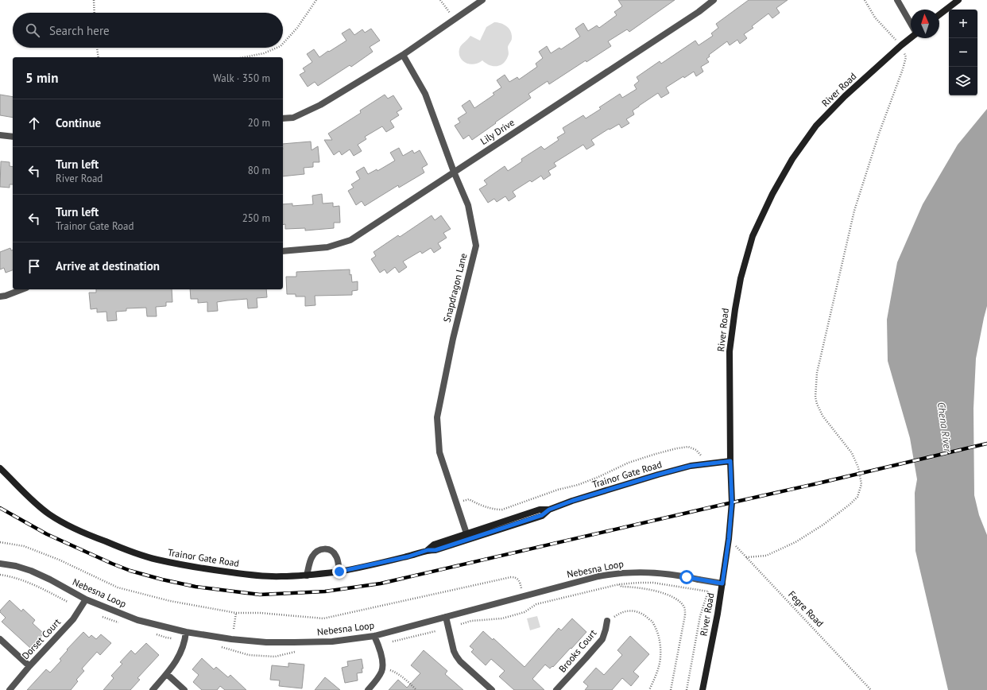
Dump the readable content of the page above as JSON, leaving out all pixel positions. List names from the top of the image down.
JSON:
{
  "streets": {
    "main road": ["River Road", "Trainor Gate Road"],
    "street": [
      "Lily Drive",
      "Snapdragon Lane",
      "Nebesna Loop",
      "Dorset Court",
      "Brooks Court"
    ],
    "path": ["Fegre Road"]
  },
  "crossings": [
    ["River Road", "Trainor Gate Road"],
    ["River Road", "Nebesna Loop"],
    ["River Road", "Fegre Road"],
    ["Lily Drive", "Snapdragon Lane"],
    ["Snapdragon Lane", "Trainor Gate Road"],
    ["Nebesna Loop", "Dorset Court"]
  ],
  "water": ["Chena River"],
  "north": "top",
  "page": {
    "map_buttons": ["+", "−"],
    "search": "Search here",
    "heading": ["5 min", "Walk · 350 m"],
    "list": [
      ["Continue", "20 m"],
      ["Turn left", "River Road", "80 m"],
      ["Turn left", "Trainor Gate Road", "250 m"],
      "Arrive at destination"
    ]
  }
}
